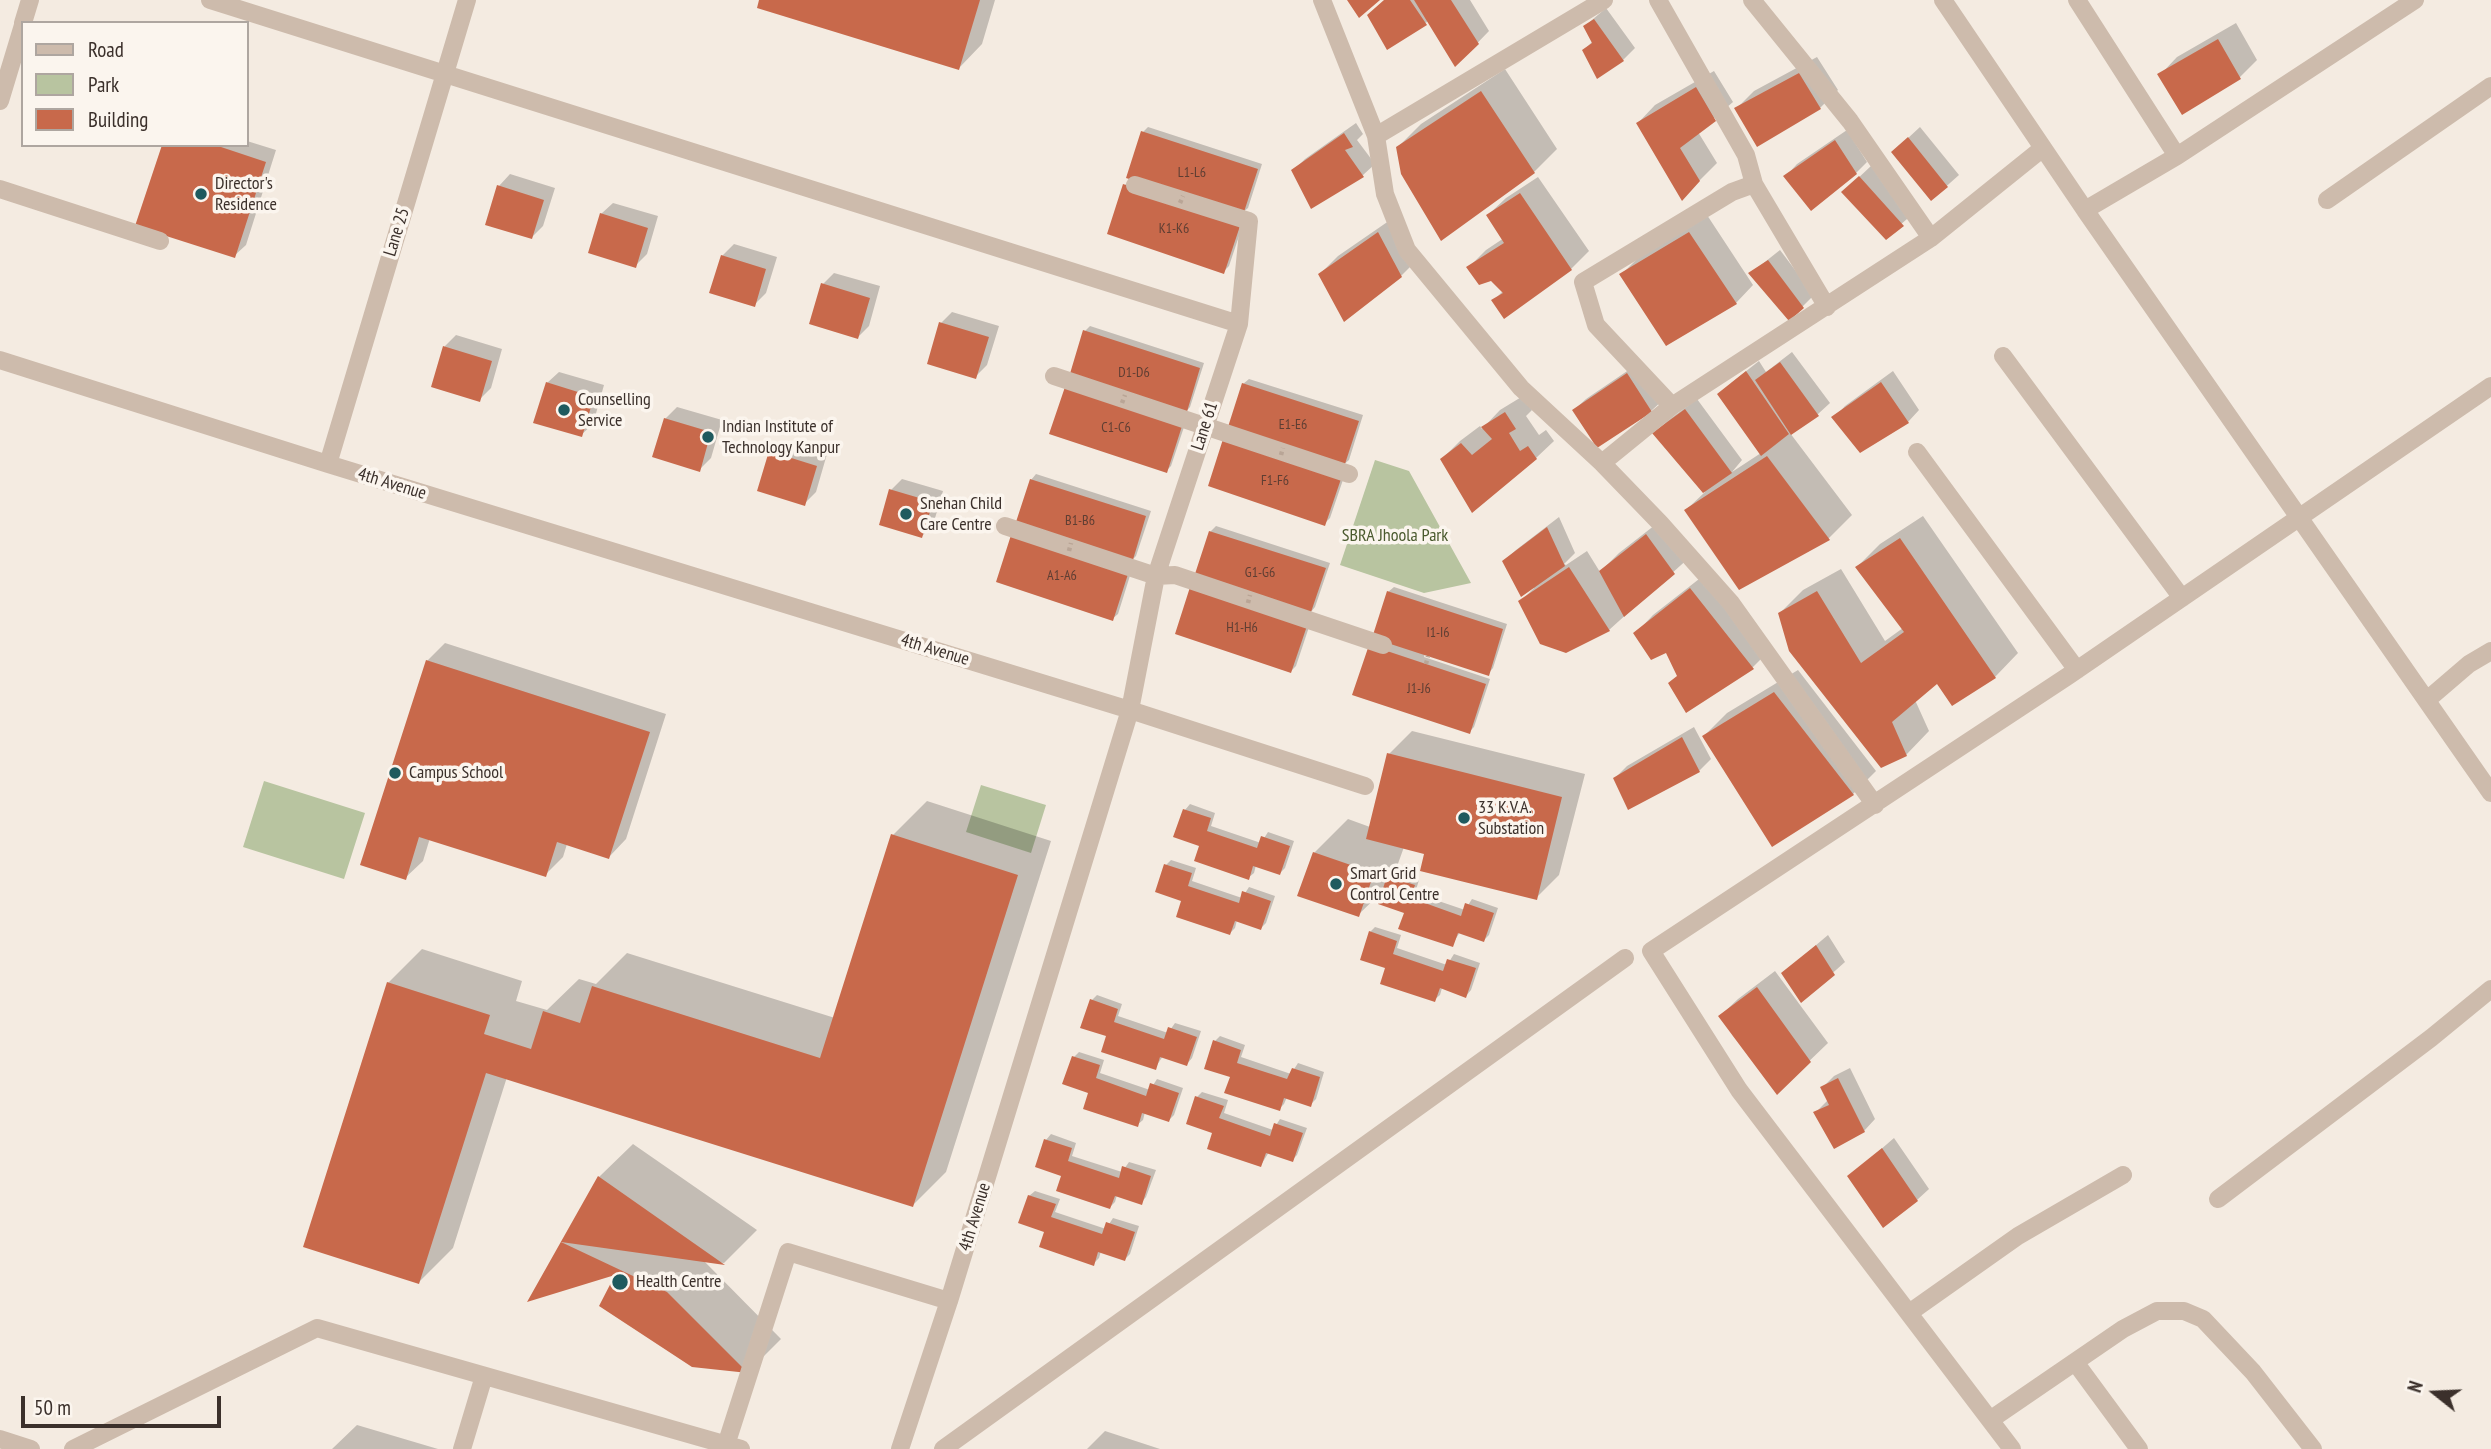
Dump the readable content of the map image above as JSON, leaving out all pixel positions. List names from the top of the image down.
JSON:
{
  "streets": {
    "street": ["Lane 25", "Lane 61", "4th Avenue"]
  },
  "crossings": [
    ["Lane 25", "4th Avenue"],
    ["Lane 61", "4th Avenue"]
  ],
  "parks": ["SBRA Jhoola Park"],
  "places": [
    "Director's Residence",
    "Counselling Service",
    "Indian Institute of Technology Kanpur",
    "Snehan Child Care Centre",
    "Campus School",
    "33 K.V.A. Substation",
    "Smart Grid Control Centre",
    "Health Centre"
  ],
  "house_numbers": [
    "L1-L6",
    "K1-K6",
    "D1-D6",
    "E1-E6",
    "C1-C6",
    "F1-F6",
    "B1-B6",
    "G1-G6",
    "A1-A6",
    "H1-H6",
    "I1-I6",
    "J1-J6"
  ],
  "legend": ["Road", "Park", "Building"],
  "scale_bar": "50 m",
  "north": "left"
}
